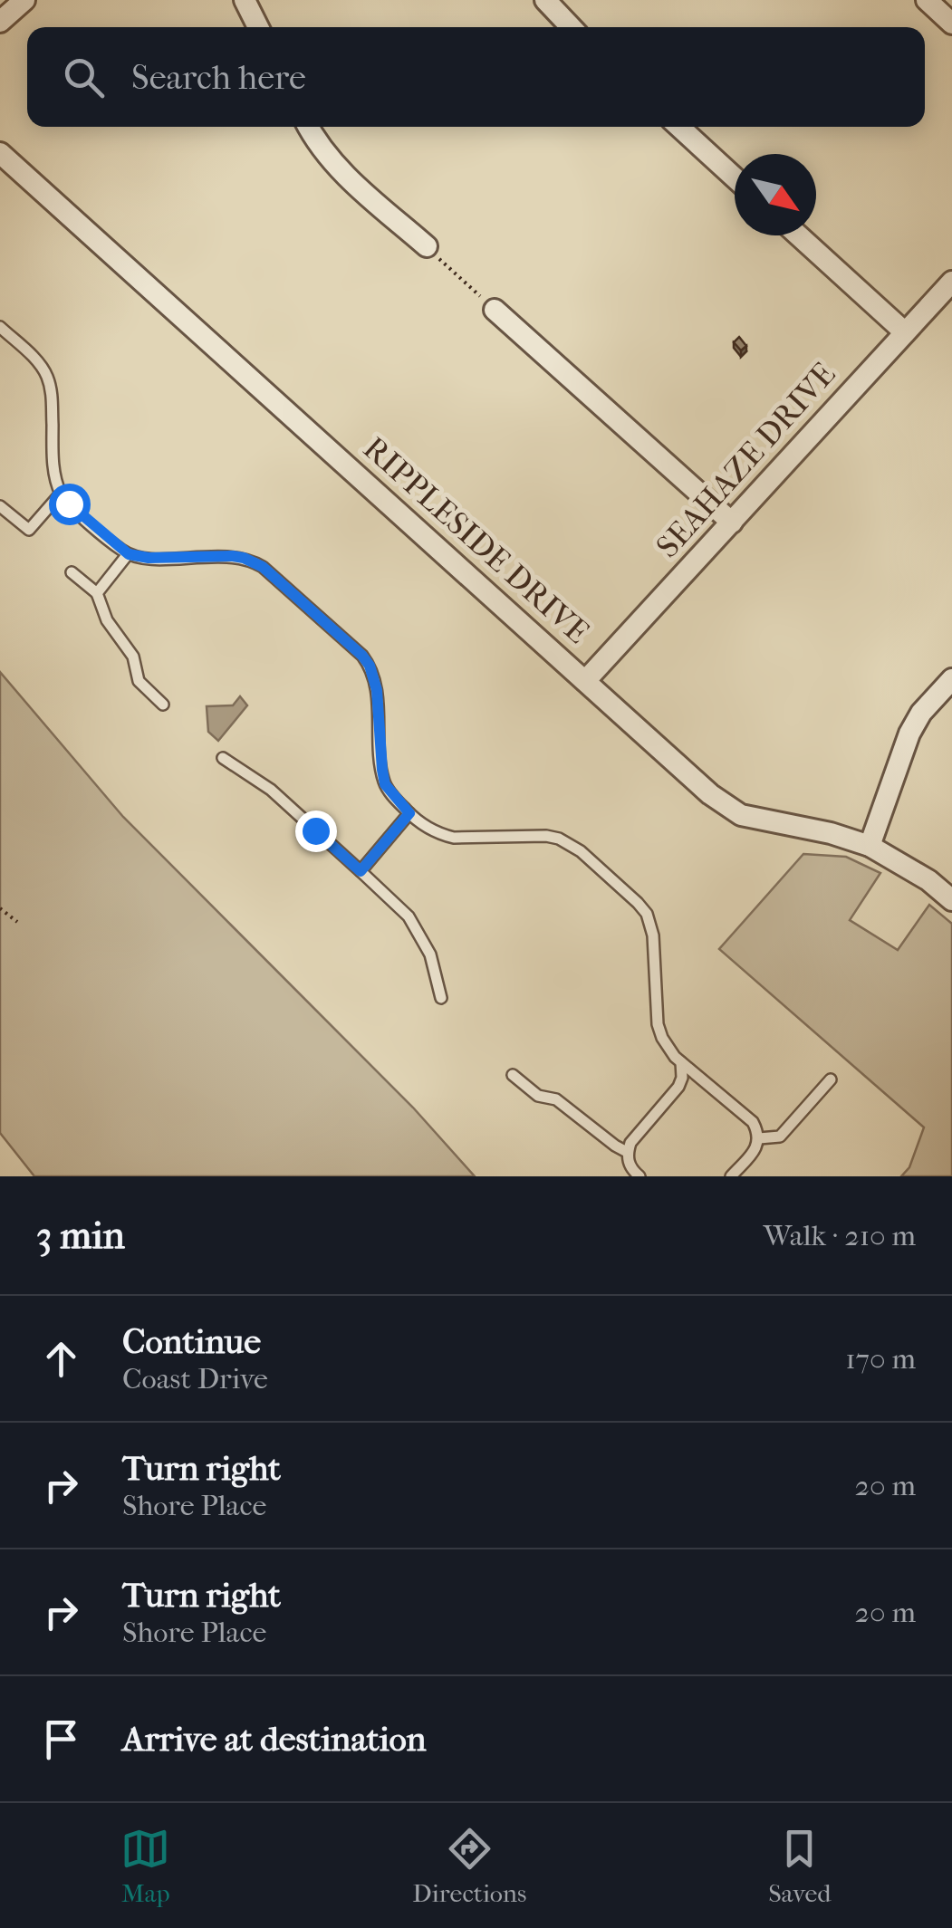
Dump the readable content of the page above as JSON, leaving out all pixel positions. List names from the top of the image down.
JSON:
{
  "streets": {
    "street": ["SEAHAZE DRIVE", "RIPPLESIDE DRIVE"]
  },
  "crossings": [
    ["SEAHAZE DRIVE", "RIPPLESIDE DRIVE"]
  ],
  "north": "bottom right",
  "page": {
    "search": "Search here",
    "heading": ["3 min", "Walk · 210 m"],
    "list": [
      ["Continue", "Coast Drive", "170 m"],
      ["Turn right", "Shore Place", "20 m"],
      ["Turn right", "Shore Place", "20 m"],
      "Arrive at destination"
    ],
    "nav": ["Map", "Directions", "Saved"]
  }
}
